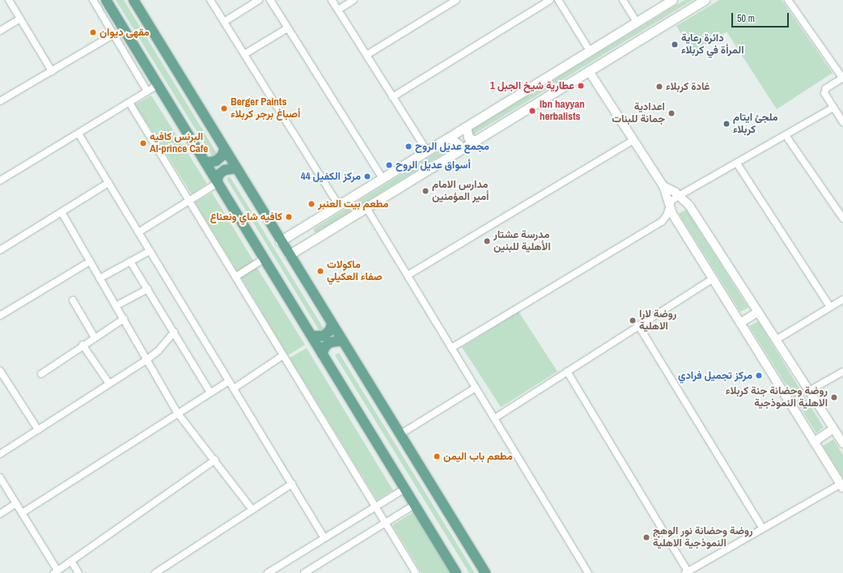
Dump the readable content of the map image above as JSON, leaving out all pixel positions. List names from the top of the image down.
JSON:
{
  "places": [
    "مقهى ديوان",
    "دائرة رعاية المرأة في كربلاء",
    "عطارية شيخ الجبل 1",
    "غادة كربلاء",
    "Berger Paints أصباغ برجر كربلاء",
    "Ibn hayyan herbalists",
    "اعدادية جمانة للبنات",
    "ملجئ ايتام كربلاء",
    "البرنس كافيه Al-prince Cafe",
    "مجمع عديل الروح",
    "أسواق عديل الروح",
    "مركز الكفيل 44",
    "مدارس الامام أمير المؤمنين",
    "مطعم بيت العنبر",
    "كافيه شاي ونعناع",
    "مدرسة عشتار الأهلية للبنين",
    "ماكولات صفاء العكيلي",
    "روضة لارا الاهلية",
    "مركز تجميل فرادي",
    "روضة وحضانة جنة كربلاء الاهلية النموذجية",
    "مطعم باب اليمن",
    "روضة وحضانة نور الوهج النموذجية الاهلية"
  ],
  "scale_bar": "50 m"
}
